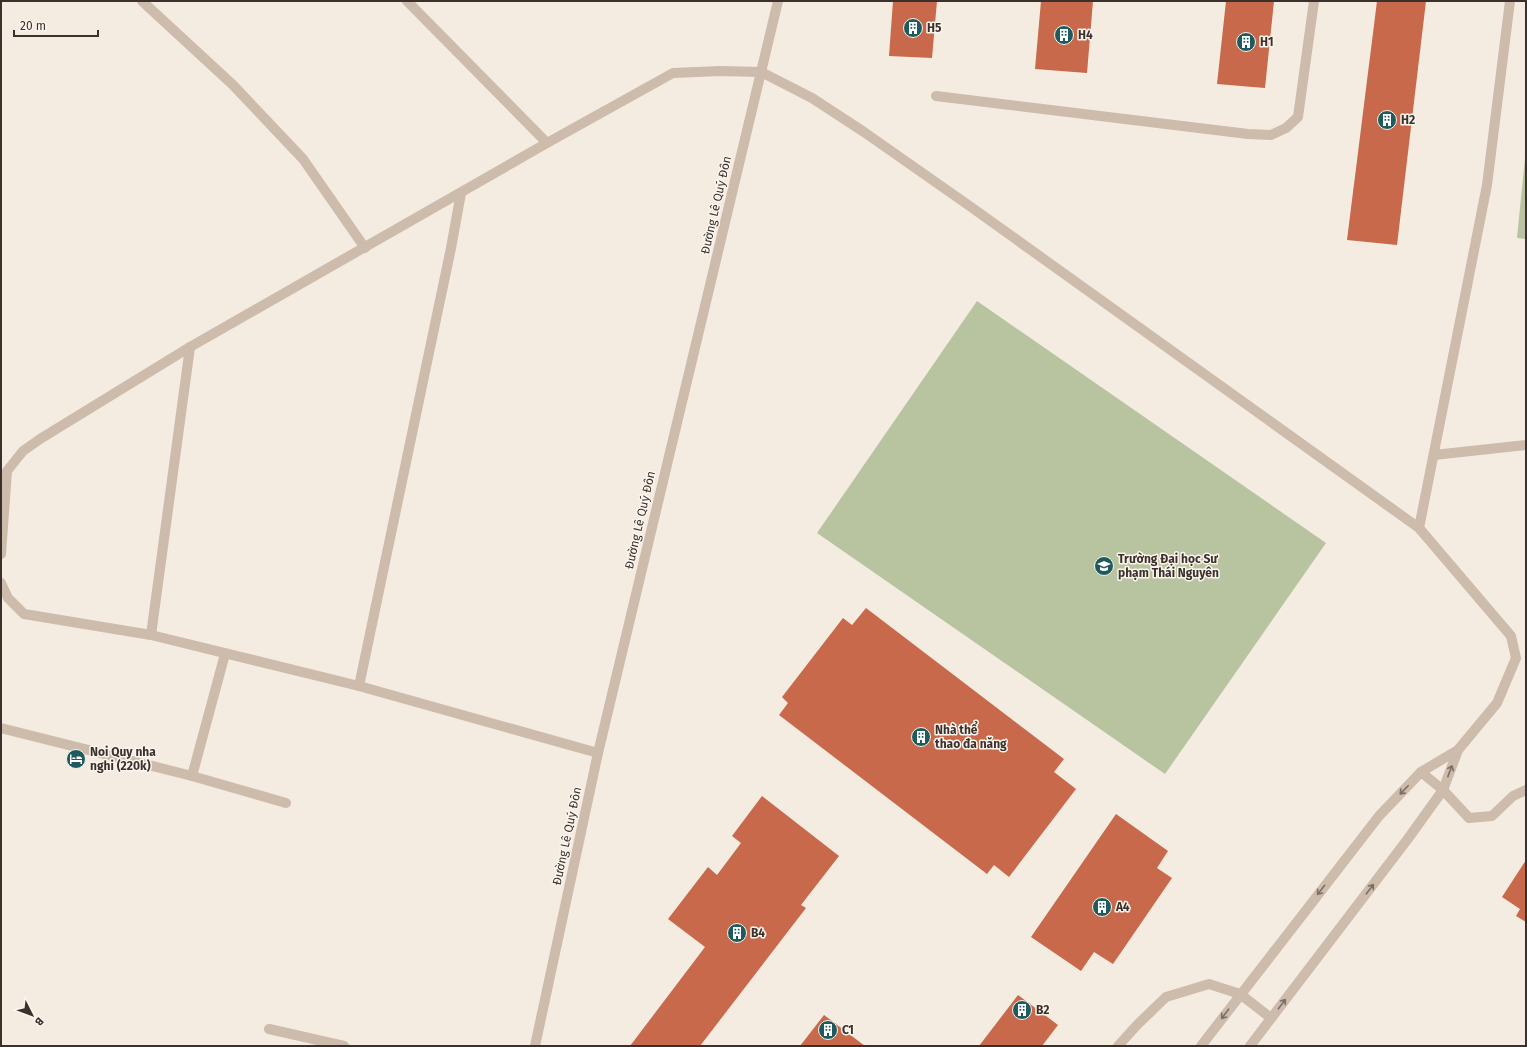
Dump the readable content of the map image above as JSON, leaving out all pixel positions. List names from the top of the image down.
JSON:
{
  "streets": {
    "street": ["Đường Lê Quý Đôn"]
  },
  "places": {
    "building": [
      "H5",
      "H4",
      "H1",
      "H2",
      "Nhà thể thao đa năng",
      "A4",
      "B4",
      "B2",
      "C1"
    ],
    "school or university": ["Trường Đại học Sư phạm Thái Nguyên"],
    "hotel": ["Noi Quy nha nghi (220k)"]
  },
  "scale_bar": "20 m",
  "north": "bottom right"
}
